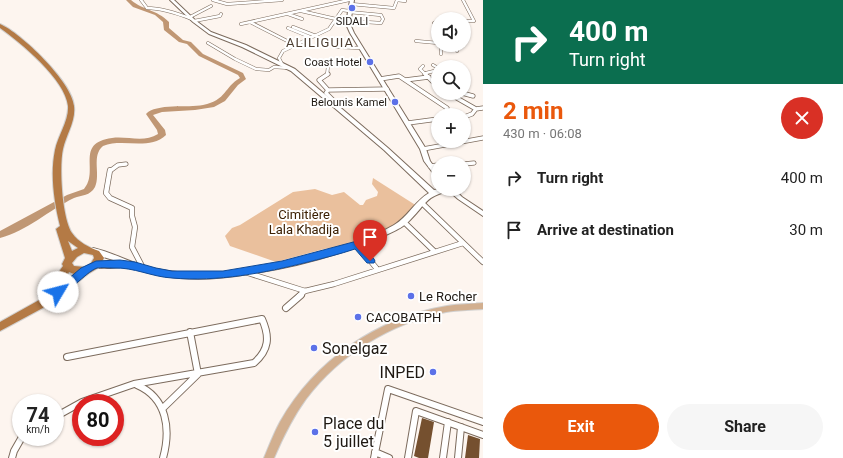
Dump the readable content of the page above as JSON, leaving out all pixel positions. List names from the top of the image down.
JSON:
{
  "districts": ["ALILIGUIA"],
  "parks": ["Cimitière Lala Khadija"],
  "places": [
    "SIDALI",
    "Coast Hotel",
    "Belounis Kamel",
    "Le Rocher",
    "CACOBATPH",
    "Sonelgaz",
    "INPED",
    "Place du 5 juillet"
  ],
  "page": {
    "turn": ["400 m", "Turn right"],
    "map_buttons": ["+", "−"],
    "heading": ["2 min", "430 m · 06:08"],
    "list": [
      {
        "name": "Turn right",
        "value": "400 m"
      },
      {
        "name": "Arrive at destination",
        "value": "30 m"
      }
    ],
    "speed": "74 km/h",
    "limit": "80",
    "buttons": ["Exit", "Share"]
  }
}
